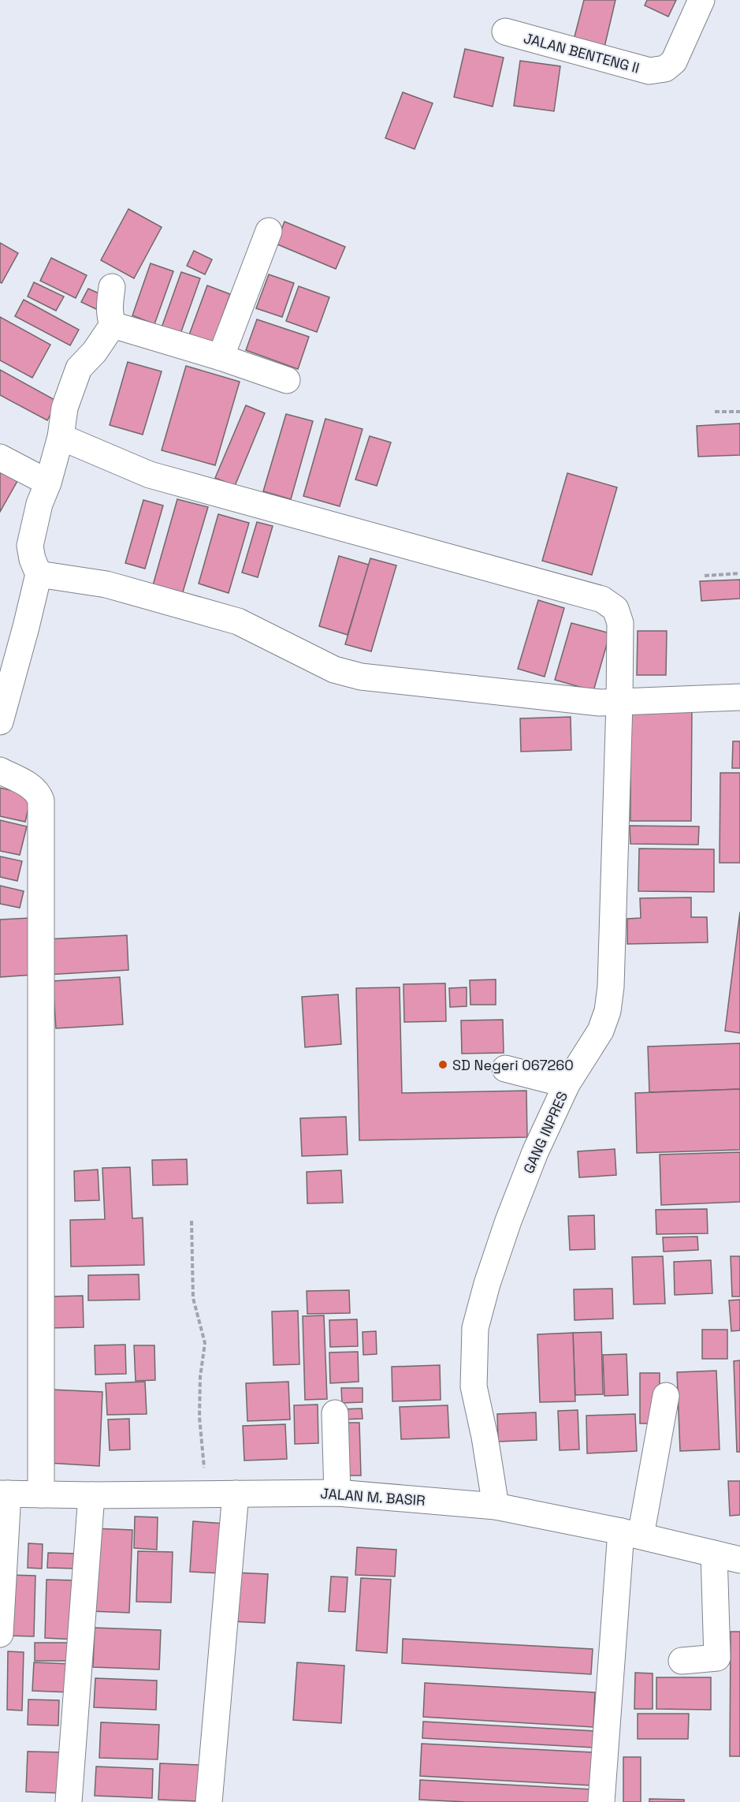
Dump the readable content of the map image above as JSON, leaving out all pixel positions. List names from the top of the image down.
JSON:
{
  "streets": {
    "street": ["JALAN BENTENG II", "GANG INPRES", "JALAN M. BASIR"]
  },
  "crossings": [
    ["GANG INPRES", "JALAN M. BASIR"]
  ],
  "places": ["SD Negeri 067260"]
}
